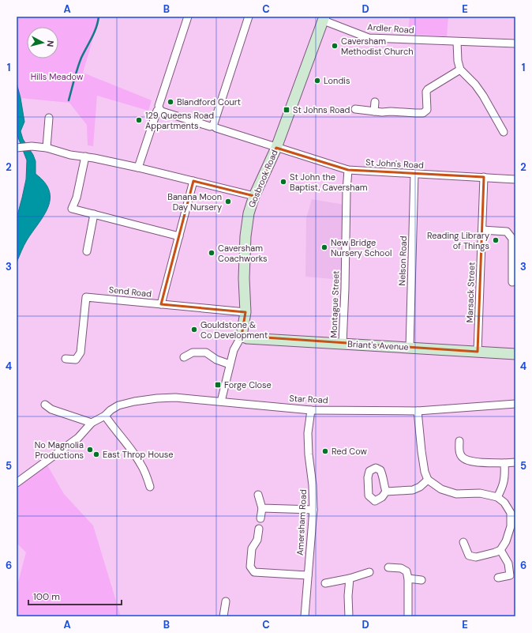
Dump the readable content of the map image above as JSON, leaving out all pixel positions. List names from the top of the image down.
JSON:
{
  "streets": {
    "main road": ["Gosbrook Road", "Briant's Avenue"],
    "street": [
      "Ardler Road",
      "St John's Road",
      "Nelson Road",
      "Send Road",
      "Marsack Street",
      "Montague Street",
      "Star Road",
      "Amersham Road"
    ]
  },
  "crossings": [
    ["Ardler Road", "Gosbrook Road"],
    ["St John's Road", "Gosbrook Road"],
    ["St John's Road", "Nelson Road"],
    ["St John's Road", "Marsack Street"],
    ["St John's Road", "Montague Street"],
    ["Gosbrook Road", "Send Road"],
    ["Gosbrook Road", "Briant's Avenue"],
    ["Gosbrook Road", "Star Road"],
    ["Nelson Road", "Briant's Avenue"],
    ["Marsack Street", "Briant's Avenue"],
    ["Montague Street", "Briant's Avenue"],
    ["Star Road", "Amersham Road"]
  ],
  "parks": ["Hills Meadow"],
  "places": {
    "other": [
      "Caversham Methodist Church",
      "Londis",
      "Blandford Court",
      "129 Queens Road Appartments",
      "St John the Baptist, Caversham",
      "Banana Moon Day Nursery",
      "Reading Library of Things",
      "New Bridge Nursery School",
      "Caversham Coachworks",
      "Gouldstone & Co Development",
      "No Magnolia Productions",
      "Red Cow",
      "East Throp House"
    ],
    "transit": ["St Johns Road", "Forge Close"]
  },
  "scale_bar": "100 m",
  "north": "right",
  "grid": {
    "columns": [
      "A",
      "B",
      "C",
      "D",
      "E"
    ],
    "rows": [
      "1",
      "2",
      "3",
      "4",
      "5",
      "6"
    ]
  }
}
